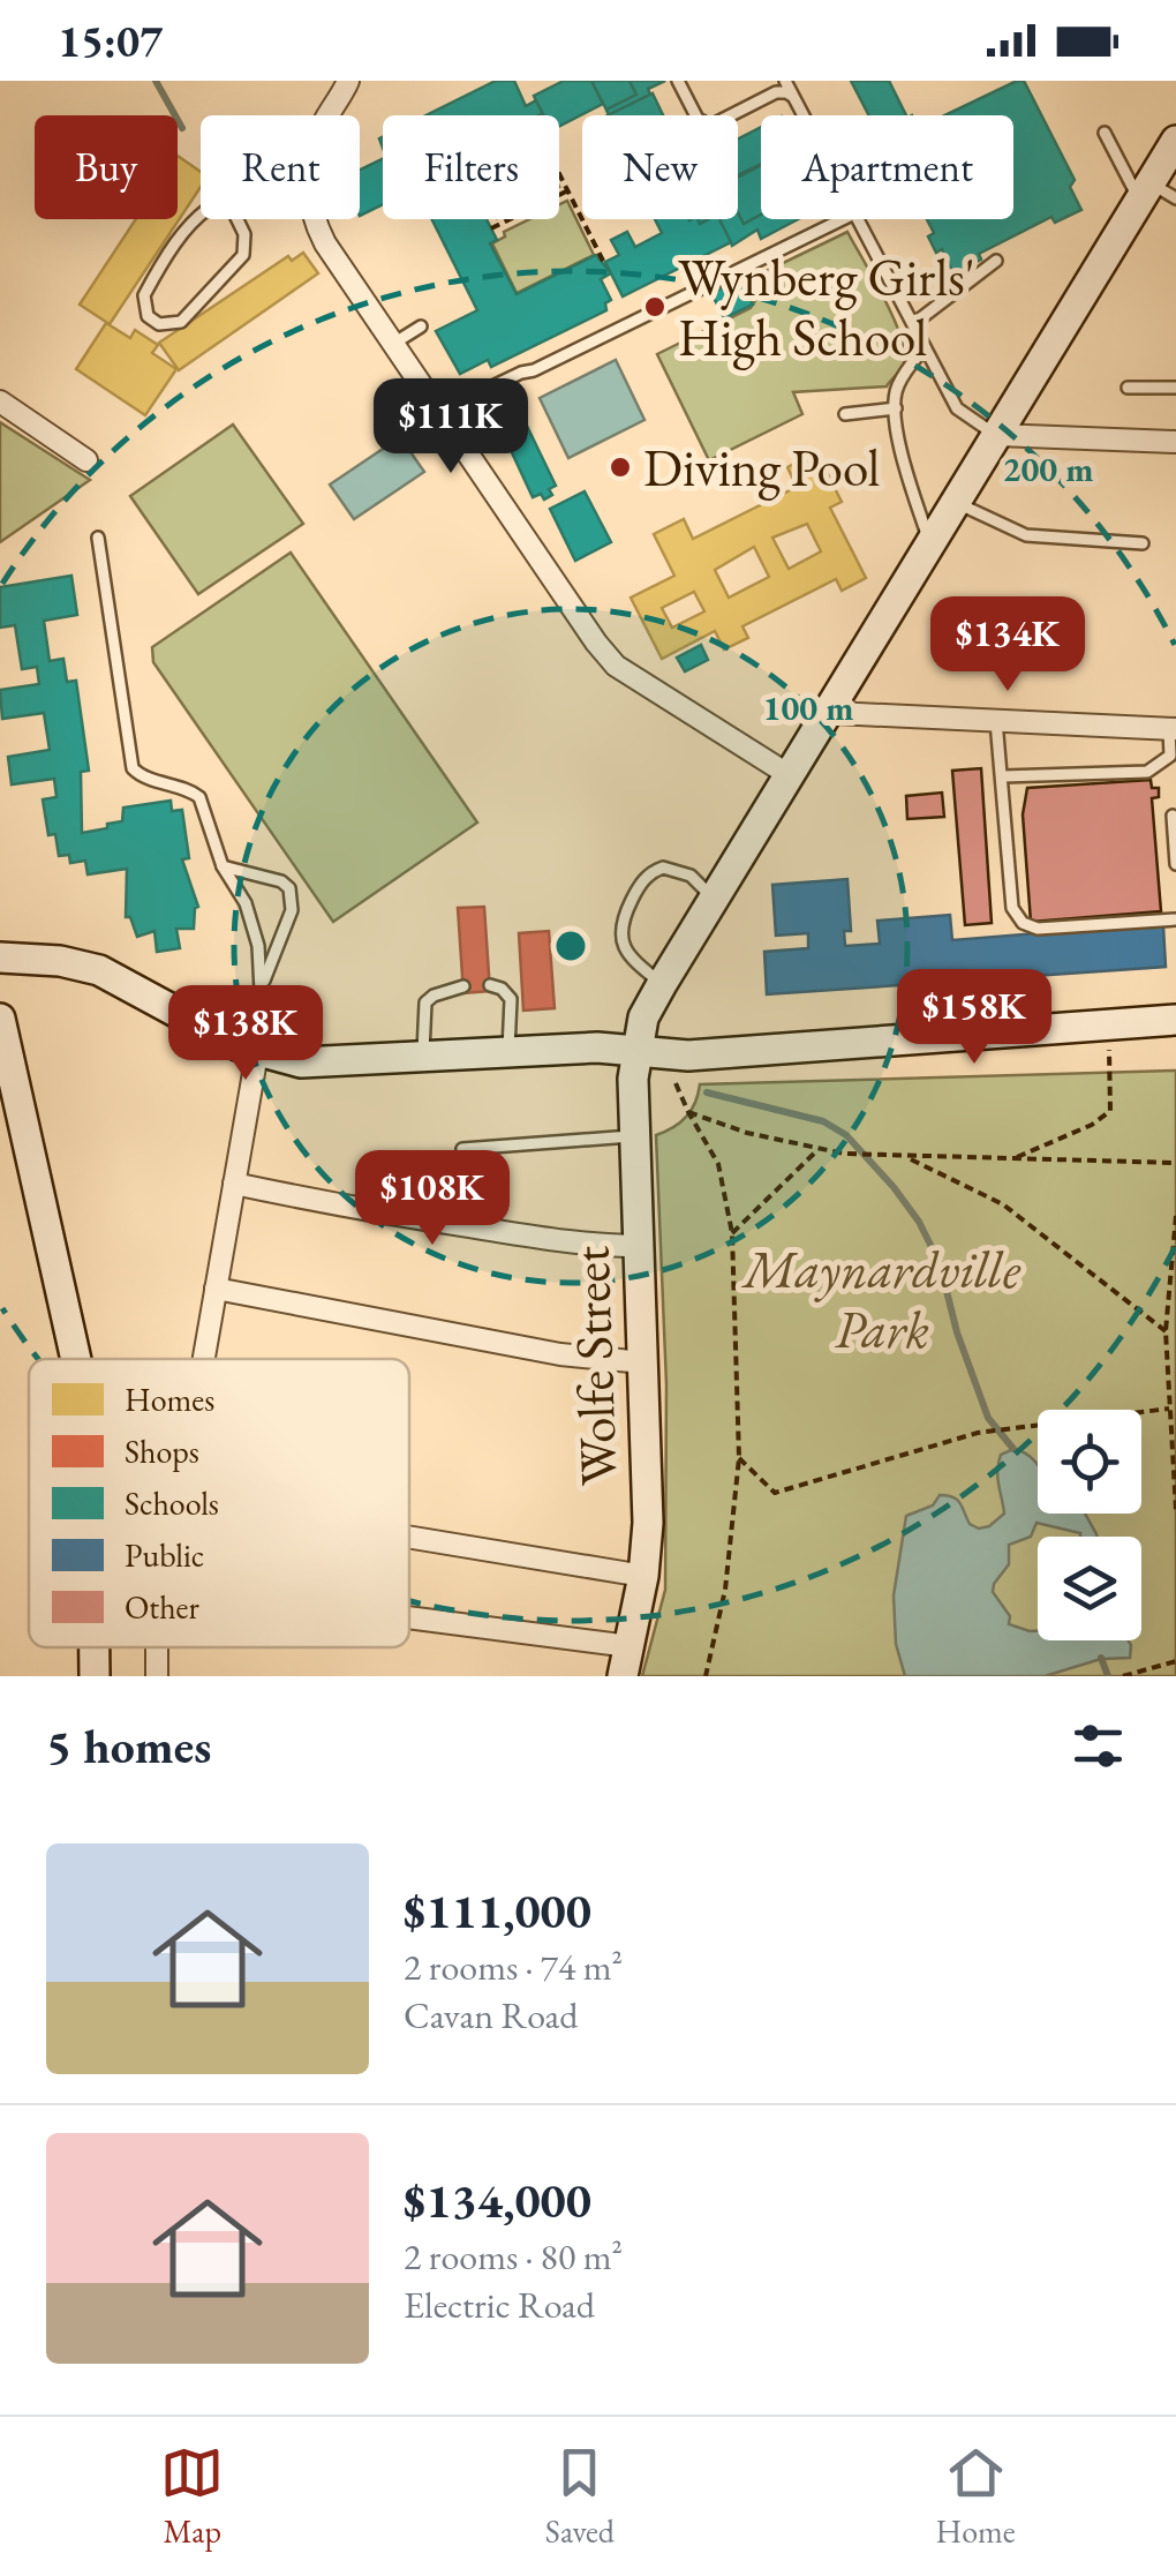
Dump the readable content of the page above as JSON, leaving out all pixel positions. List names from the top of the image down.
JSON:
{
  "streets": {
    "street": ["Wolfe Street"]
  },
  "parks": ["Maynardville Park"],
  "places": ["Wynberg Girls' High School", "Diving Pool"],
  "legend": [
    "Homes",
    "Shops",
    "Schools",
    "Public",
    "Other"
  ],
  "page": {
    "status": "15:07",
    "chip": [
      "Buy",
      "Rent",
      "Filters",
      "New",
      "Apartment"
    ],
    "price": [
      "$111K",
      "$134K",
      "$158K",
      "$138K",
      "$108K"
    ],
    "heading": "5 homes",
    "list": [
      {
        "name": "$111,000",
        "note": "2 rooms · 74 m² · Cavan Road"
      },
      {
        "name": "$134,000",
        "note": "2 rooms · 80 m² · Electric Road"
      }
    ],
    "tabs": ["Map", "Saved", "Home"]
  },
  "rings": ["200 m", "100 m"]
}
